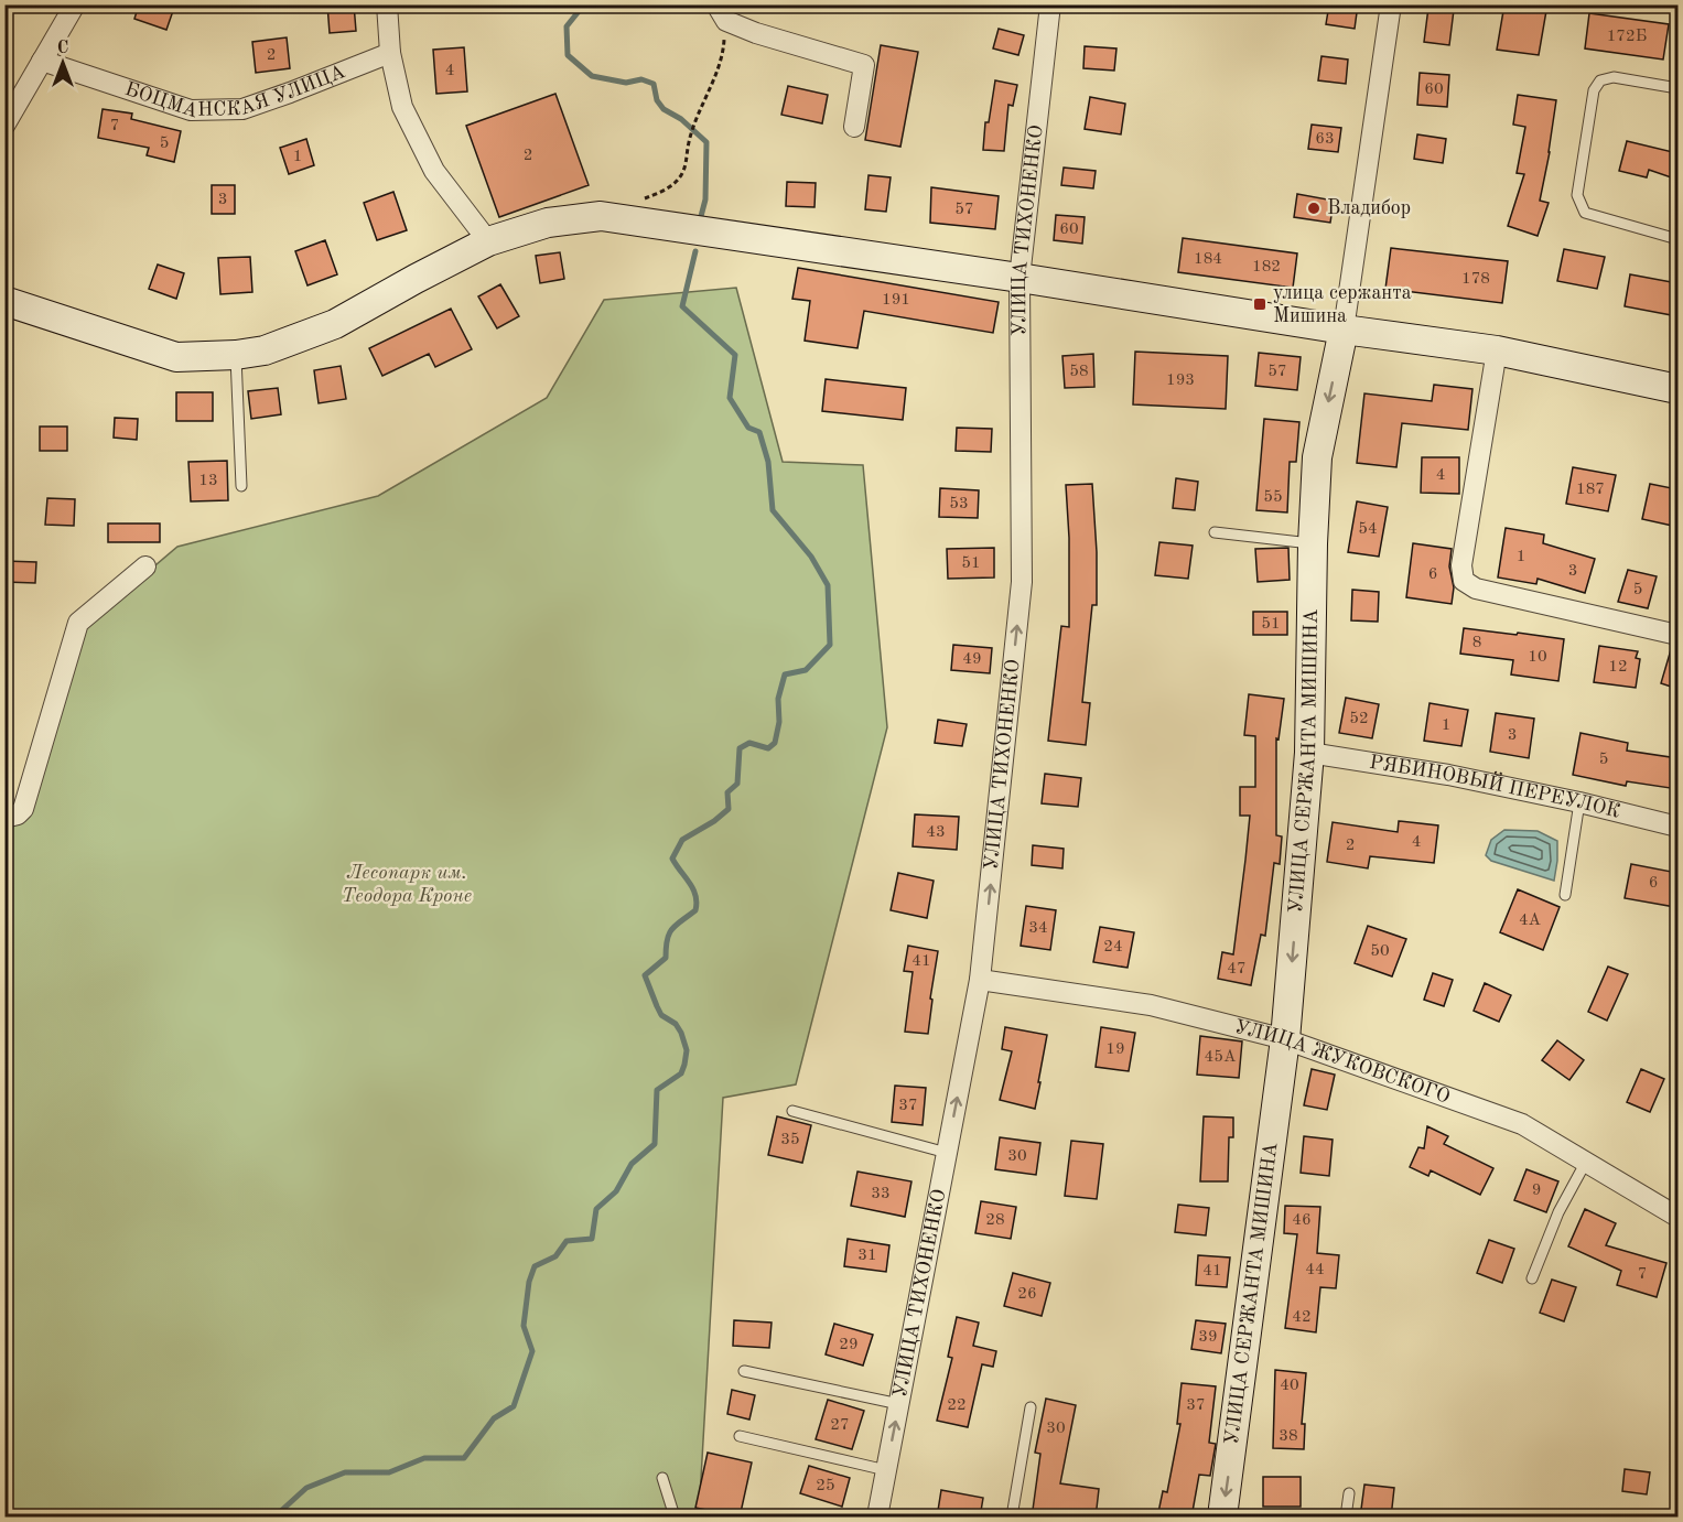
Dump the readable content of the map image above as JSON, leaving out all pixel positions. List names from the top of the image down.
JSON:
{
  "streets": {
    "main road": ["УЛИЦА СЕРЖАНТА МИШИНА"],
    "street": [
      "БОЦМАНСКАЯ УЛИЦА",
      "УЛИЦА ТИХОНЕНКО",
      "РЯБИНОВЫЙ ПЕРЕУЛОК",
      "УЛИЦА ЖУКОВСКОГО"
    ]
  },
  "crossings": [
    ["УЛИЦА ТИХОНЕНКО", "УЛИЦА ЖУКОВСКОГО"],
    ["УЛИЦА СЕРЖАНТА МИШИНА", "РЯБИНОВЫЙ ПЕРЕУЛОК"],
    ["УЛИЦА СЕРЖАНТА МИШИНА", "УЛИЦА ЖУКОВСКОГО"]
  ],
  "one_way": ["УЛИЦА ТИХОНЕНКО", "УЛИЦА СЕРЖАНТА МИШИНА"],
  "parks": ["Лесопарк им. Теодора Кроне"],
  "places": {
    "other": ["Владибор"],
    "transit": ["улица cержанта Мишина"]
  },
  "house_numbers": [
    "172Б",
    "2",
    "4",
    "60",
    "7",
    "63",
    "5",
    "2",
    "1",
    "3",
    "57",
    "60",
    "184",
    "182",
    "178",
    "191",
    "58",
    "57",
    "193",
    "4",
    "13",
    "187",
    "55",
    "53",
    "54",
    "1",
    "51",
    "3",
    "6",
    "5",
    "51",
    "8",
    "10",
    "49",
    "12",
    "52",
    "1",
    "3",
    "5",
    "43",
    "4",
    "2",
    "6",
    "4А",
    "34",
    "24",
    "50",
    "41",
    "47",
    "19",
    "45А",
    "37",
    "35",
    "30",
    "9",
    "33",
    "28",
    "46",
    "31",
    "44",
    "41",
    "7",
    "26",
    "42",
    "39",
    "29",
    "40",
    "22",
    "37",
    "27",
    "30",
    "38",
    "25"
  ],
  "north": "top"
}
